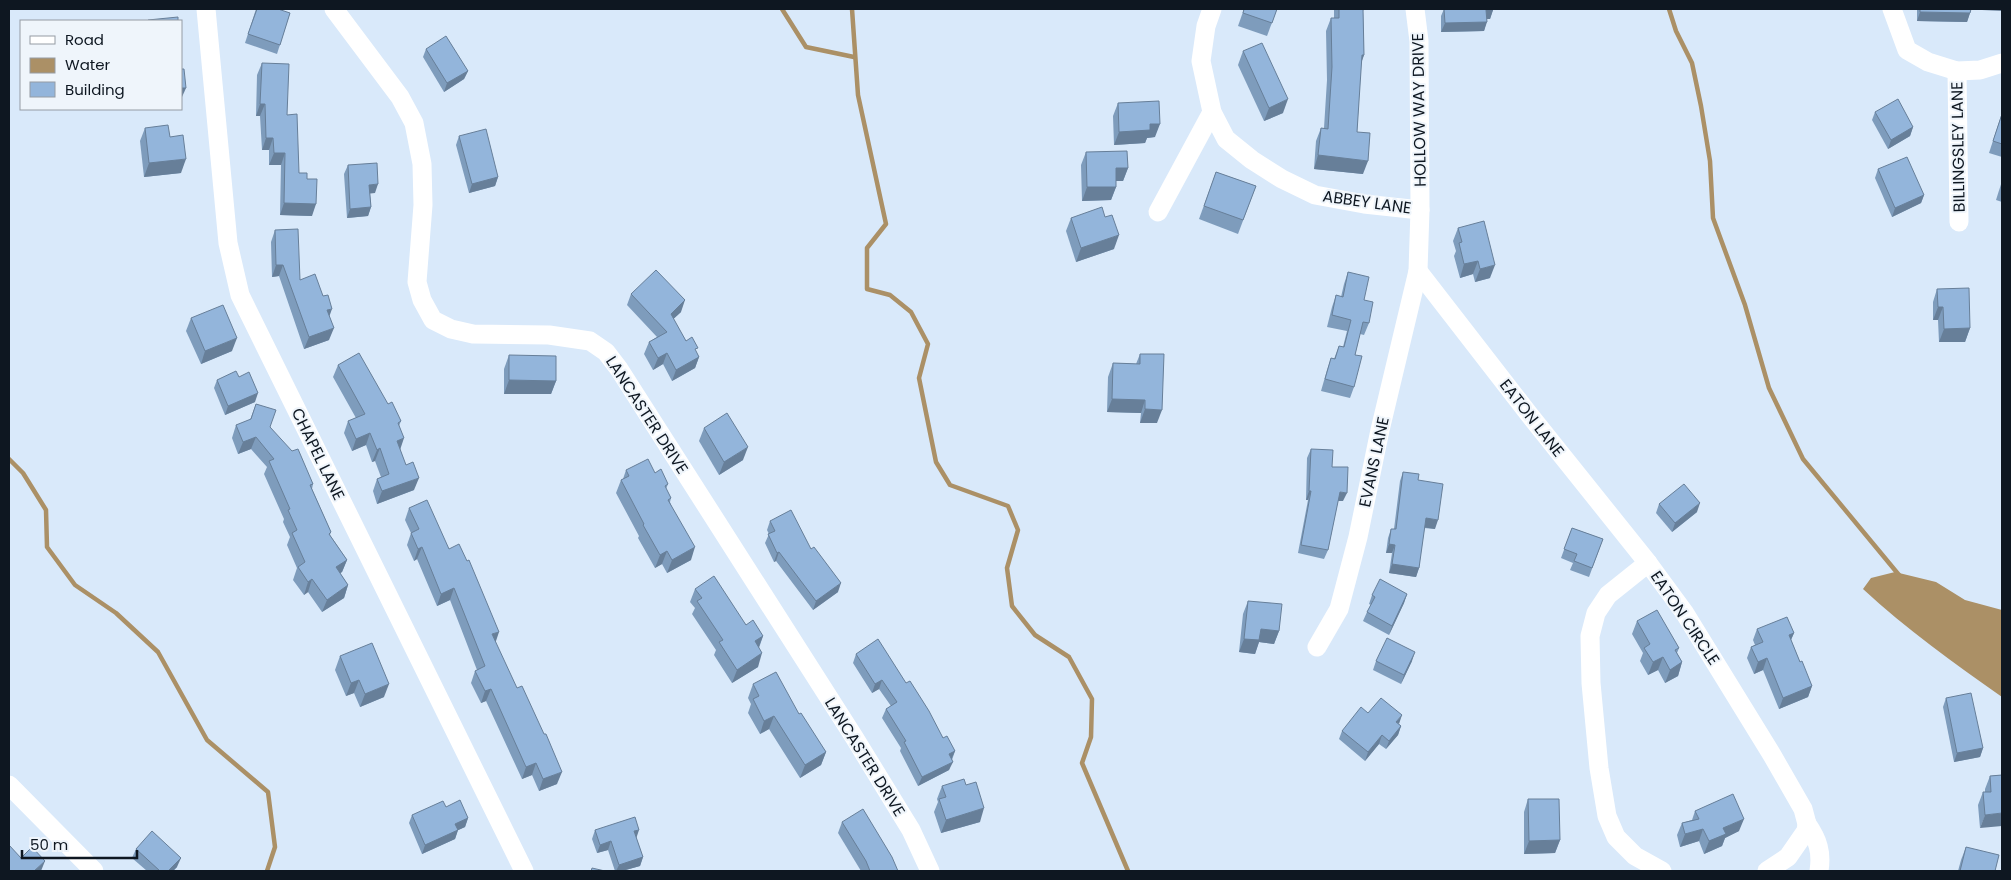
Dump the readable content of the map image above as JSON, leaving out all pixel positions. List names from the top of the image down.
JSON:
{
  "streets": {
    "street": [
      "HOLLOW WAY DRIVE",
      "BILLINGSLEY LANE",
      "ABBEY LANE",
      "LANCASTER DRIVE",
      "EATON LANE",
      "CHAPEL LANE",
      "EVANS LANE",
      "EATON CIRCLE"
    ]
  },
  "crossings": [
    ["HOLLOW WAY DRIVE", "ABBEY LANE"],
    ["HOLLOW WAY DRIVE", "EATON LANE"],
    ["HOLLOW WAY DRIVE", "EVANS LANE"],
    ["EATON LANE", "EVANS LANE"],
    ["EATON LANE", "EATON CIRCLE"]
  ],
  "legend": ["Road", "Water", "Building"],
  "scale_bar": "50 m"
}
